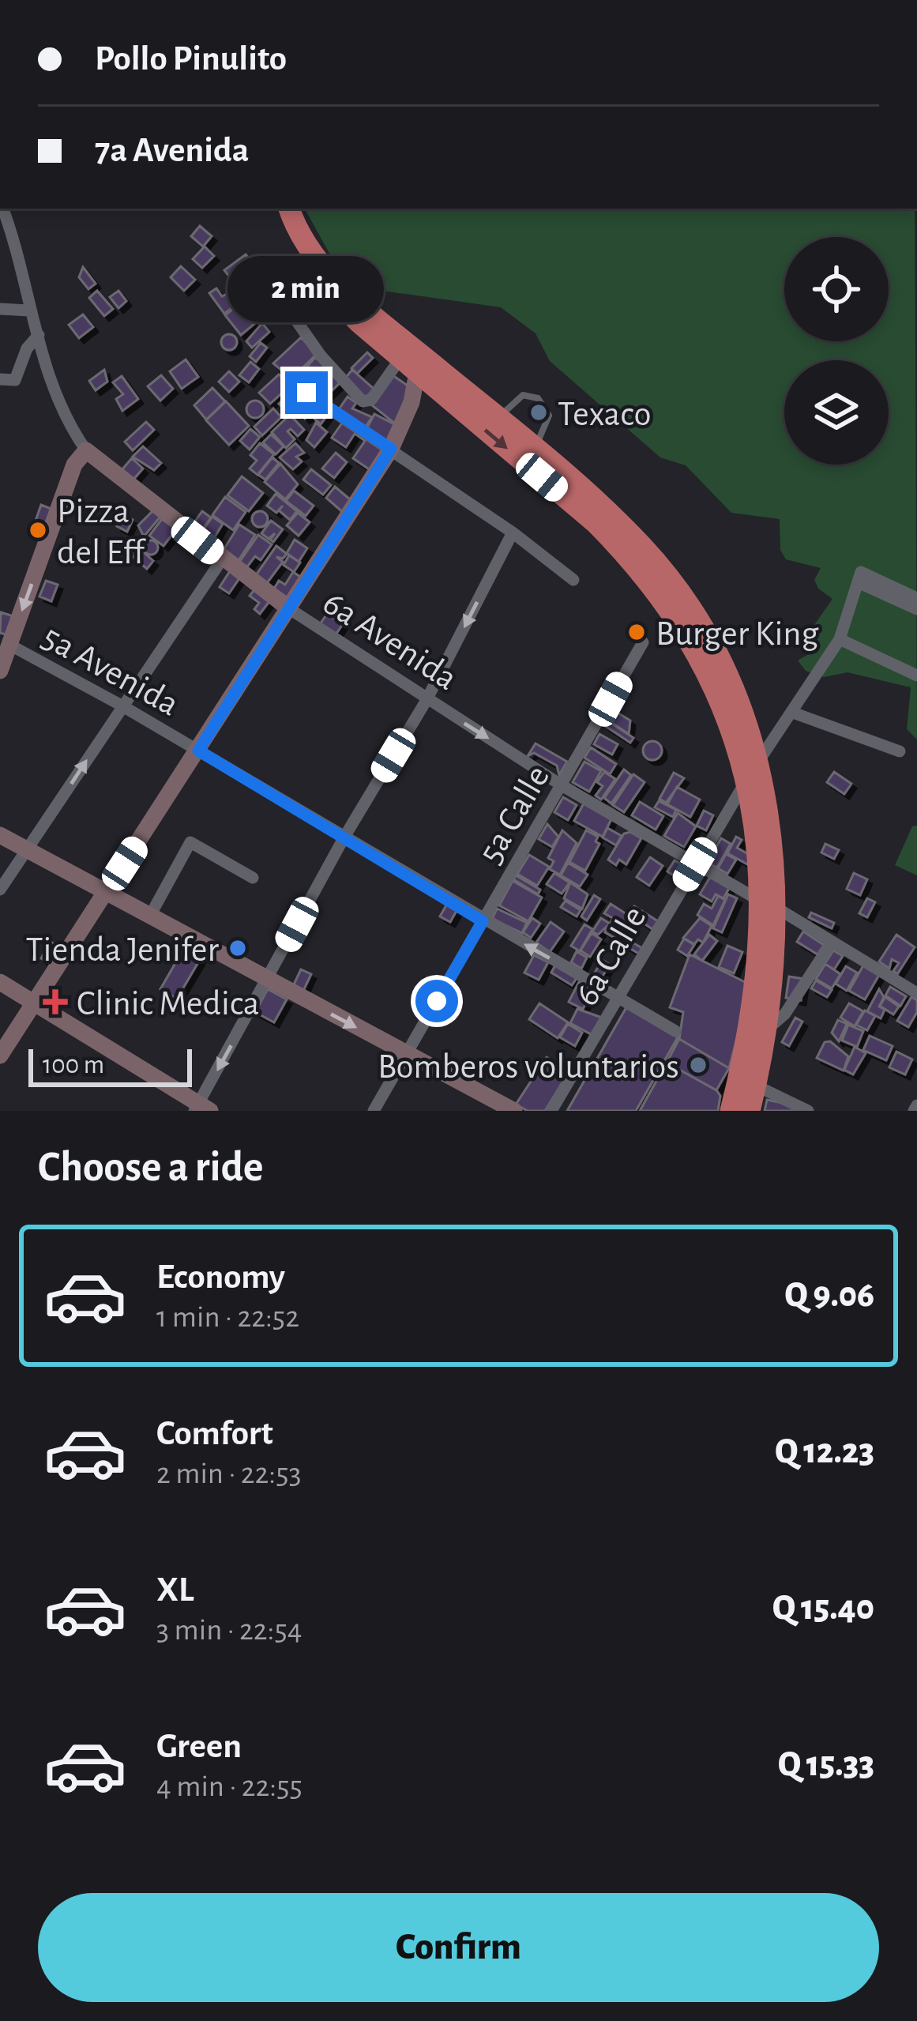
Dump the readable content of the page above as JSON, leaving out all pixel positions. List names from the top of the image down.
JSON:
{
  "streets": {
    "street": [
      "6a Avenida",
      "5a Avenida",
      "5a Calle",
      "6a Calle"
    ]
  },
  "crossings": [
    ["6a Avenida", "5a Calle"],
    ["6a Avenida", "6a Calle"],
    ["5a Avenida", "5a Calle"],
    ["5a Avenida", "6a Calle"]
  ],
  "places": {
    "other": [
      "Texaco",
      "Pizza del Eff",
      "Burger King",
      "Tienda Jenifer",
      "Bomberos voluntarios"
    ],
    "health": ["Clinic Medica"]
  },
  "scale_bar": "100 m",
  "page": {
    "banner": ["Pollo Pinulito", "7a Avenida"],
    "bubble": "2 min",
    "scale": "100 m",
    "heading": "Choose a ride",
    "list": [
      {
        "name": "Economy",
        "note": "1 min · 22:52",
        "value": "Q 9.06"
      },
      {
        "name": "Comfort",
        "note": "2 min · 22:53",
        "value": "Q 12.23"
      },
      {
        "name": "XL",
        "note": "3 min · 22:54",
        "value": "Q 15.40"
      },
      {
        "name": "Green",
        "note": "4 min · 22:55",
        "value": "Q 15.33"
      }
    ],
    "buttons": "Confirm"
  }
}
